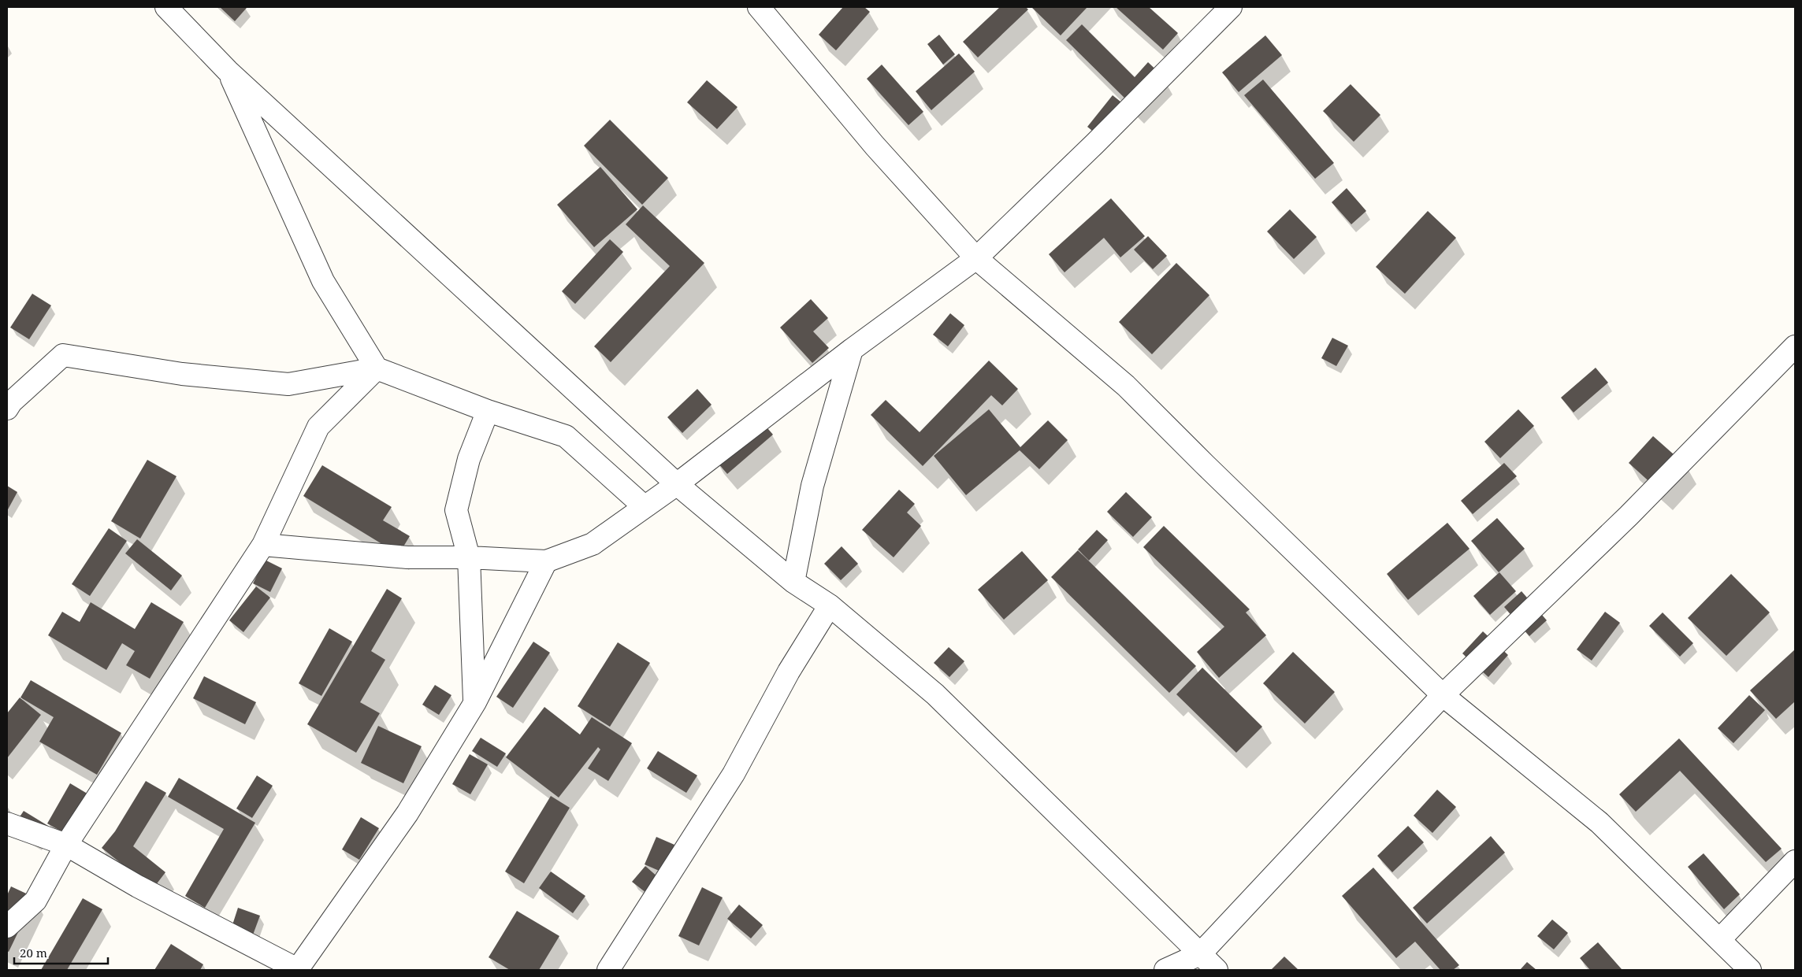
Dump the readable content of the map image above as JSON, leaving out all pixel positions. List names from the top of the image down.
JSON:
{
  "scale_bar": "20 m"
}
